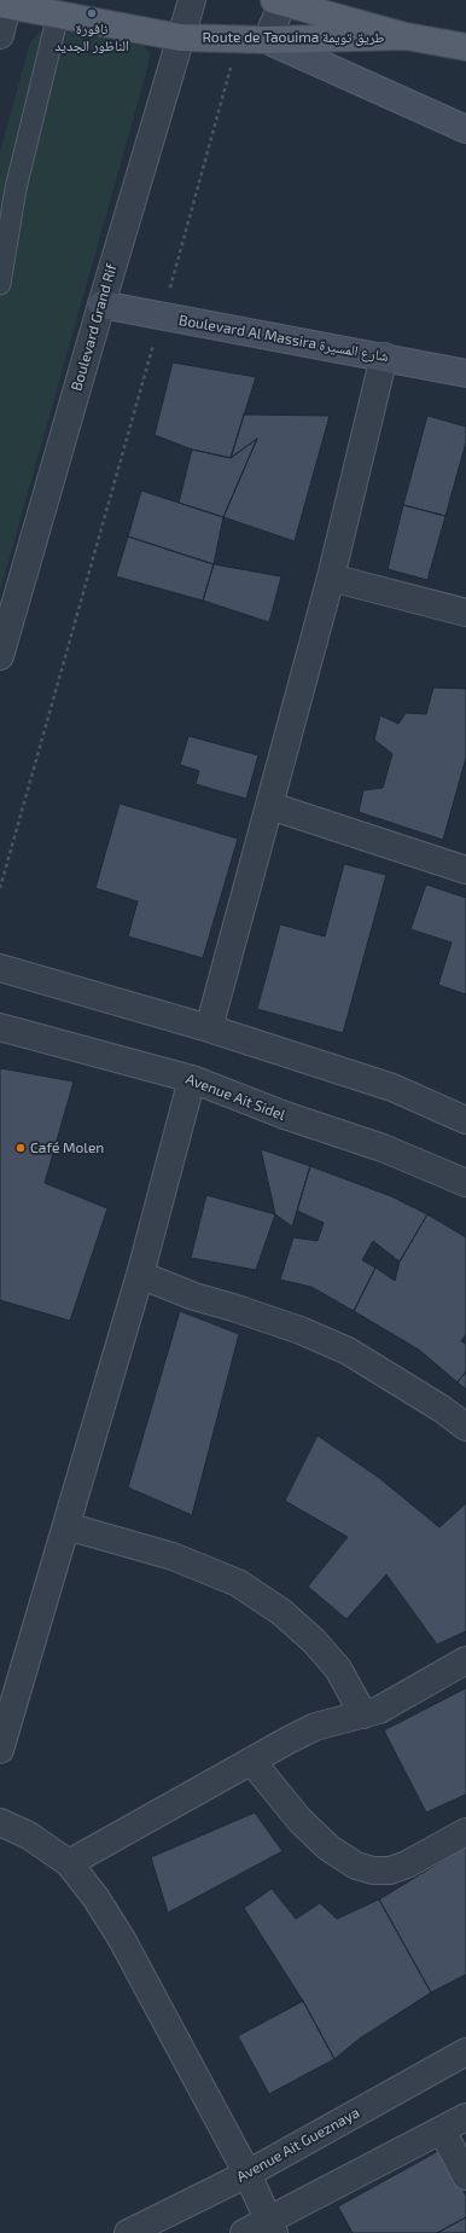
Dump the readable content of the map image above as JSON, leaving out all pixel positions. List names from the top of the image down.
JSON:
{
  "streets": {
    "main road": ["Route de Taouima طريق تويمة", "Boulevard Al Massira شارع المسيرة"],
    "street": ["Boulevard Grand Rif", "Avenue Ait Sidel", "Avenue Ait Gueznaya"]
  },
  "crossings": [
    ["Route de Taouima طريق تويمة", "Boulevard Grand Rif"],
    ["Boulevard Grand Rif", "Boulevard Al Massira شارع المسيرة"]
  ],
  "places": ["نافورة الناظور الجديد", "Café Molen"]
}
